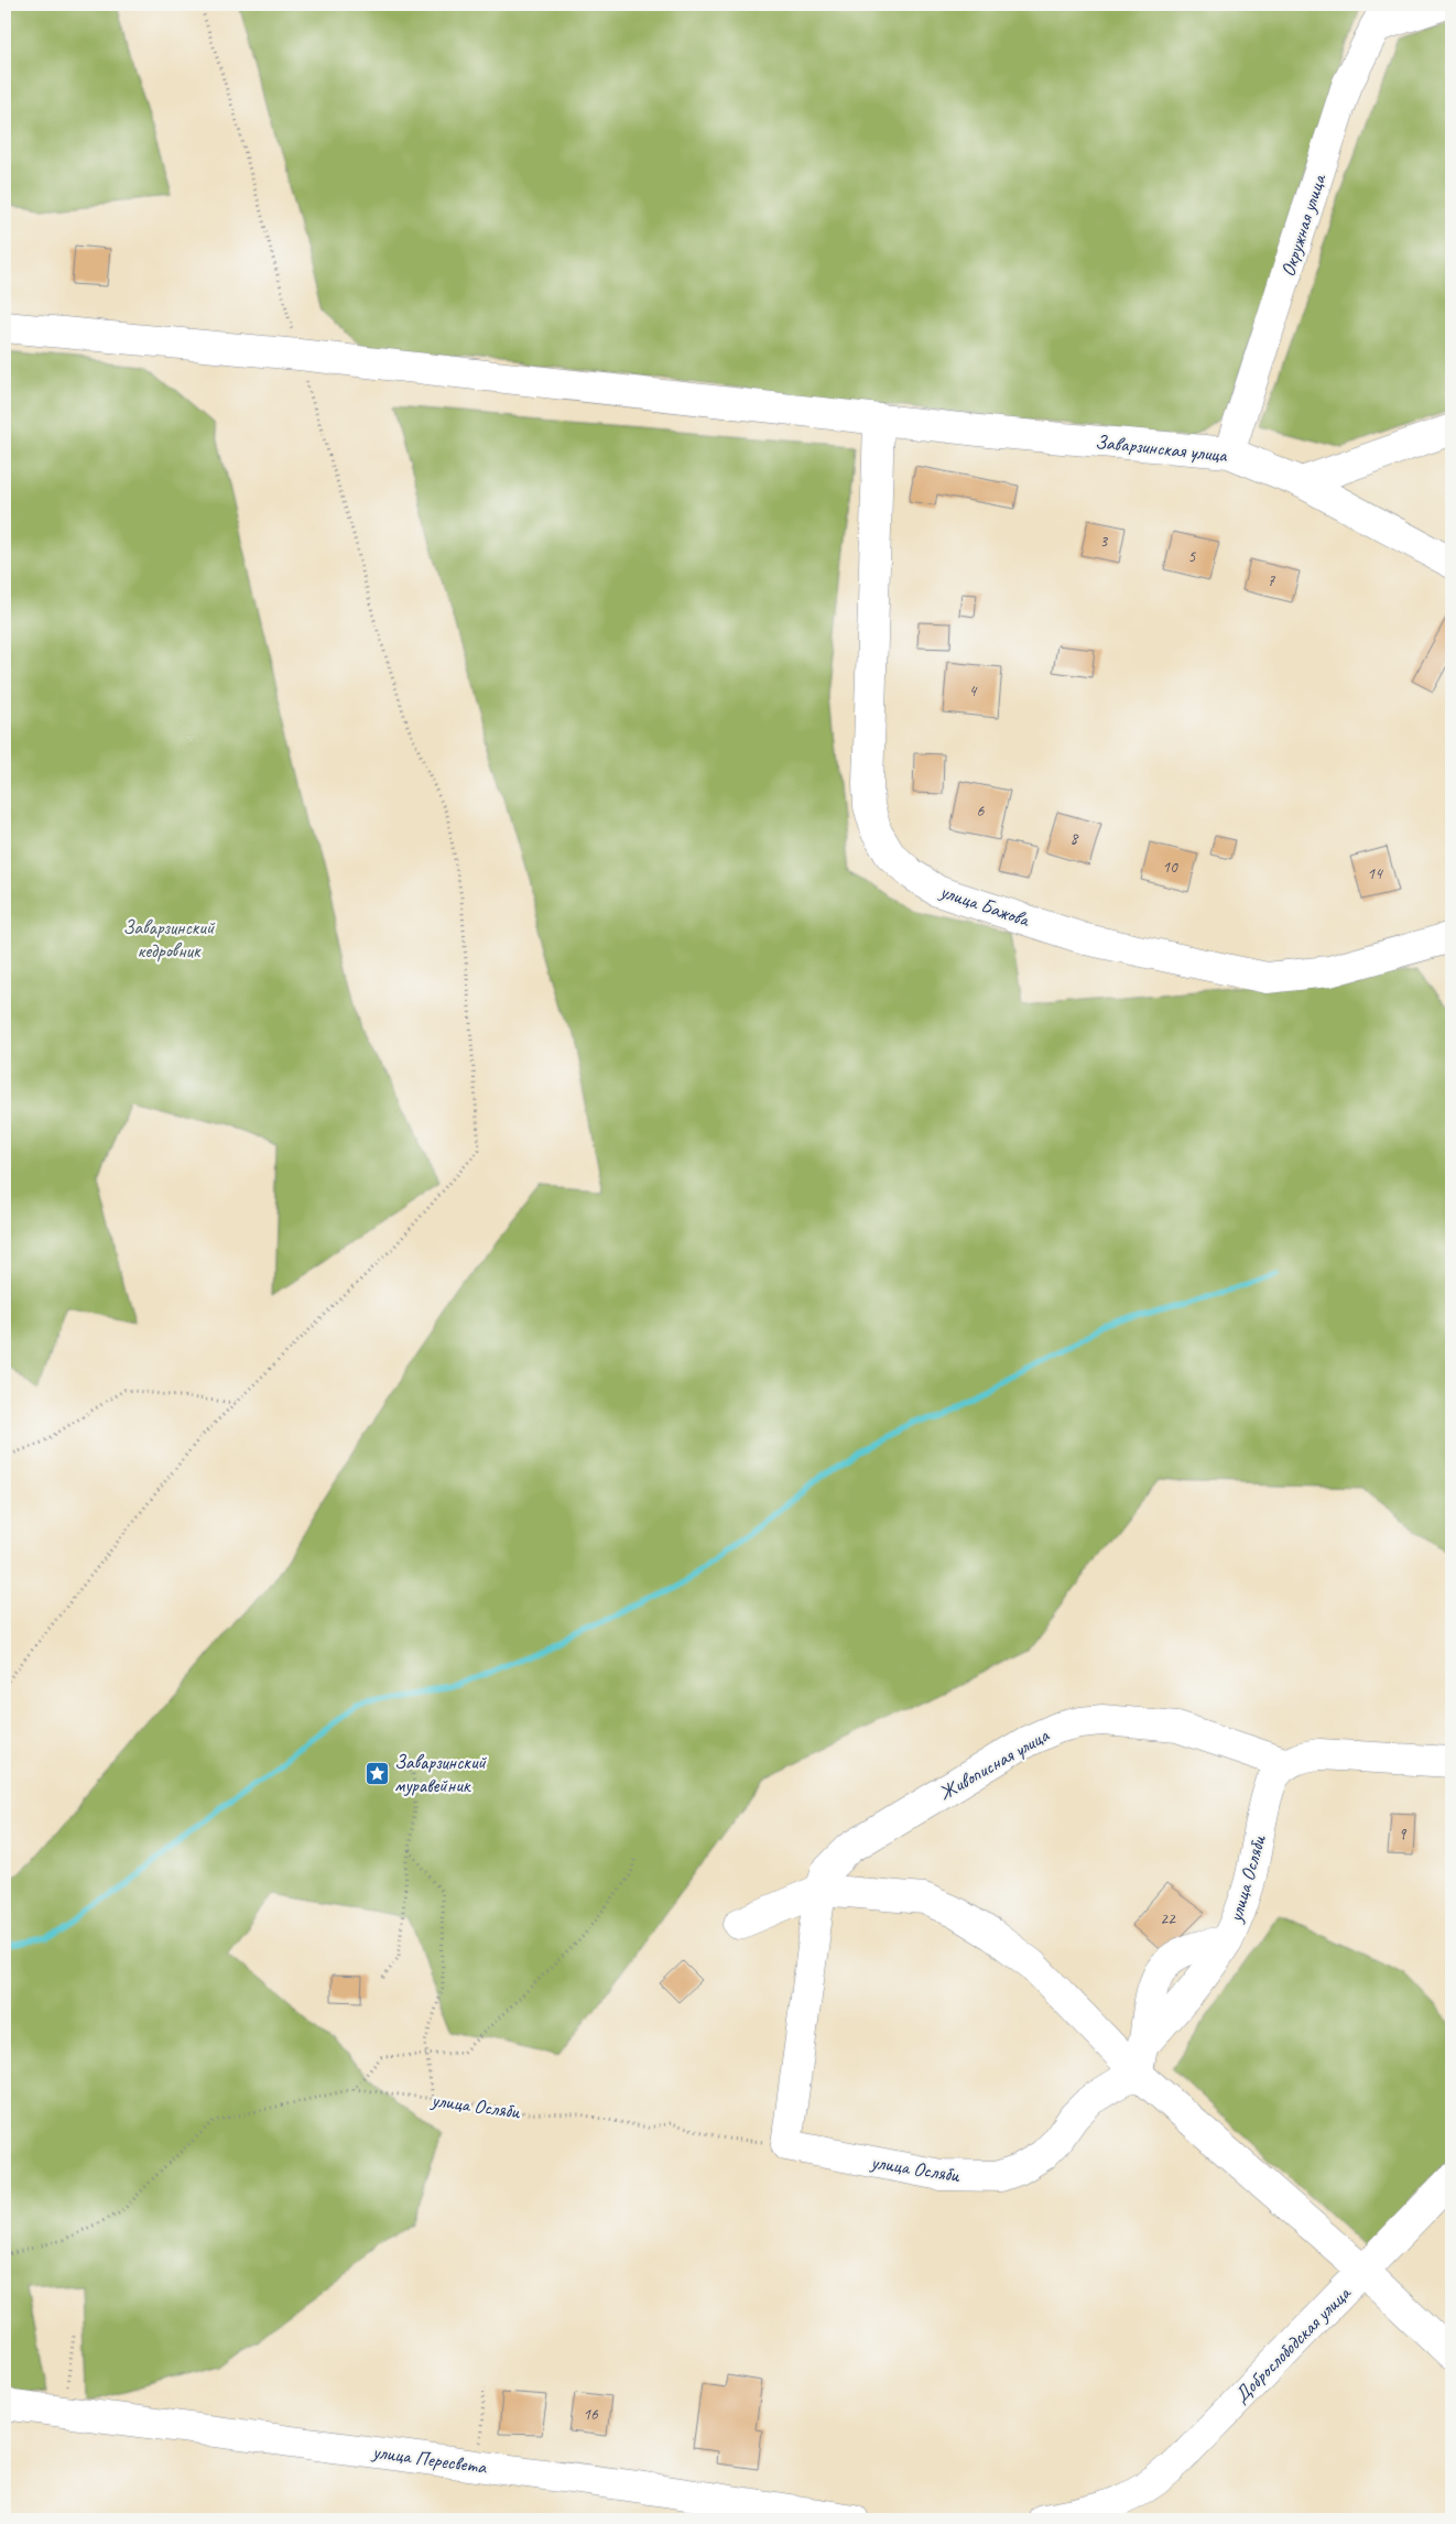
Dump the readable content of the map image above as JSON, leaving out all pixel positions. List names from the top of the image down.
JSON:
{
  "streets": {
    "street": [
      "Окружная улица",
      "Заварзинская улица",
      "улица Бажова",
      "Живописная улица",
      "улица Осляби",
      "Доброслободская улица",
      "улица Пересвета"
    ]
  },
  "crossings": [
    ["Окружная улица", "Заварзинская улица"],
    ["Заварзинская улица", "улица Бажова"],
    ["Живописная улица", "улица Осляби"]
  ],
  "parks": ["Заварзинский кедровник"],
  "places": {
    "place": ["Заварзинский муравейник"]
  },
  "house_numbers": [
    "3",
    "5",
    "7",
    "4",
    "6",
    "8",
    "10",
    "14",
    "9",
    "22",
    "16"
  ]
}
